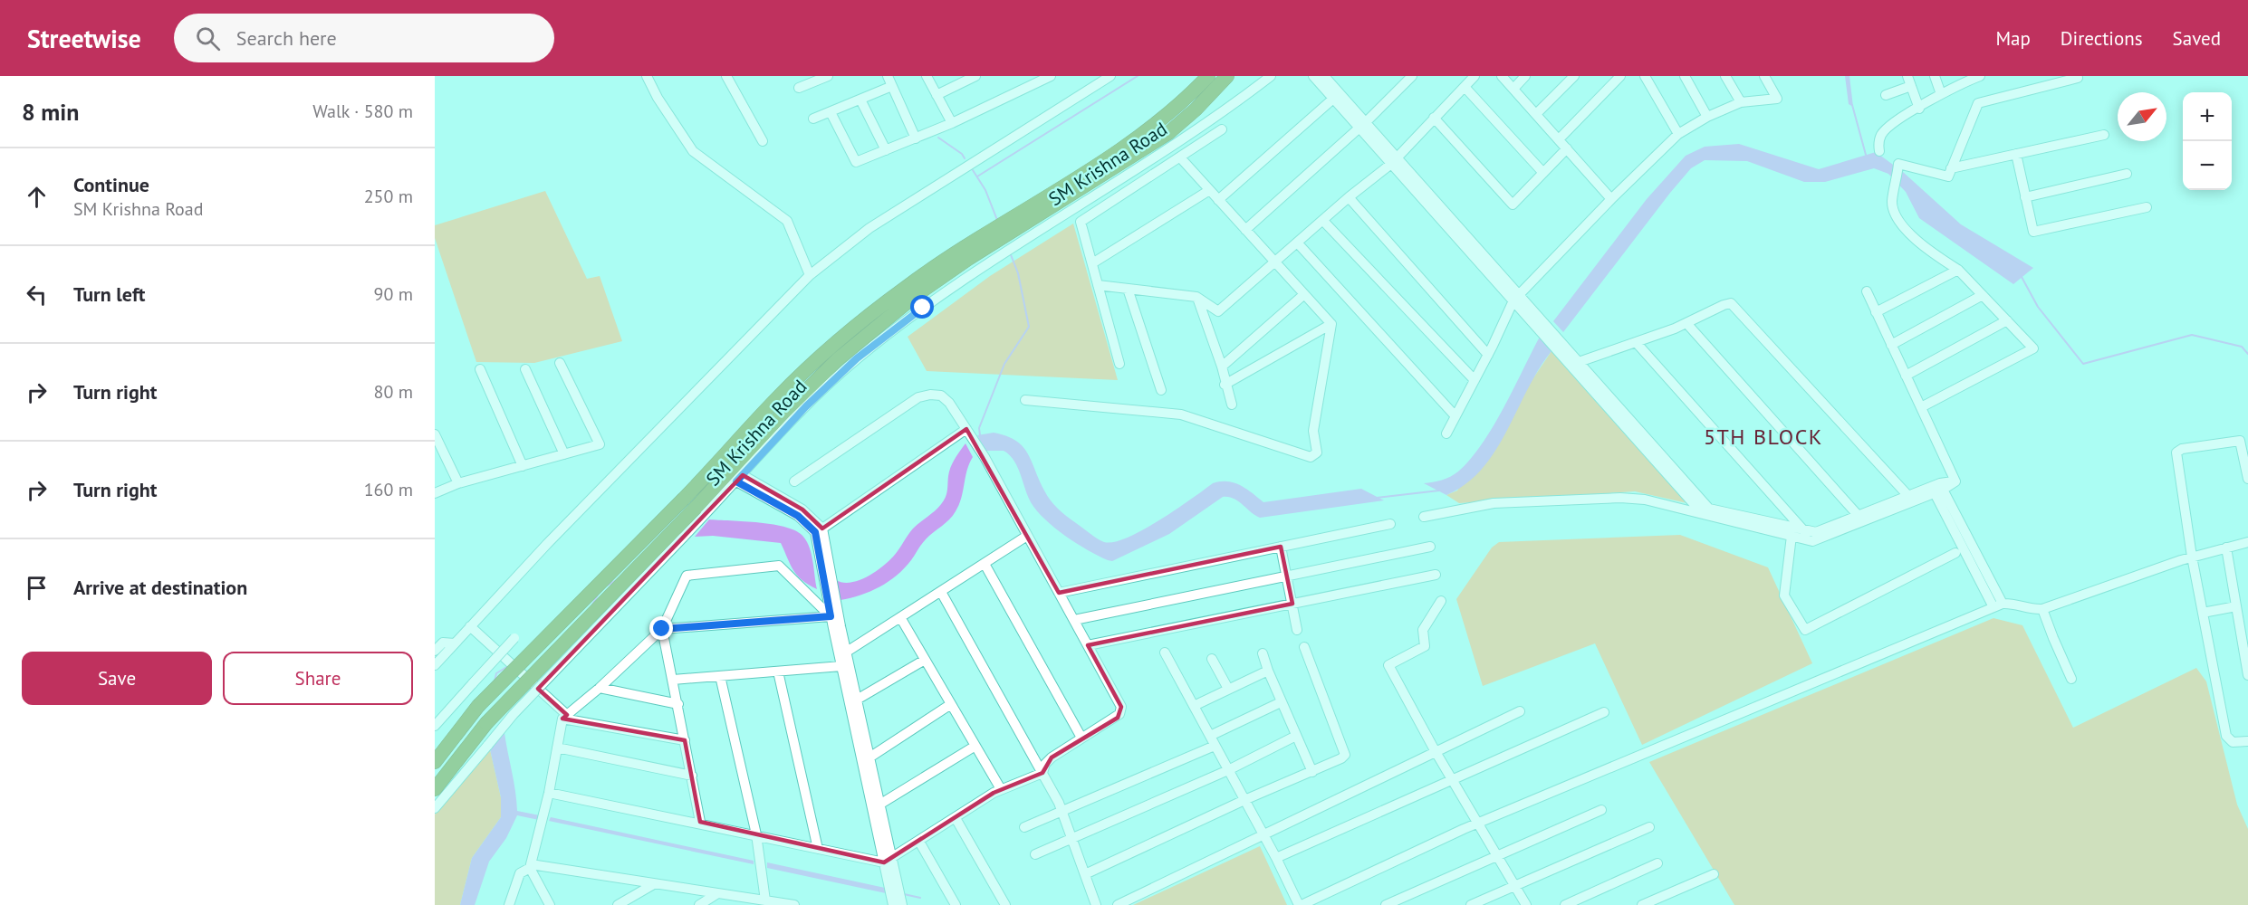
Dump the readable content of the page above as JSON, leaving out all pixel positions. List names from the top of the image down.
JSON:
{
  "streets": {
    "highway": ["SM Krishna Road"]
  },
  "districts": ["5TH BLOCK"],
  "north": "top right",
  "page": {
    "header": "Streetwise",
    "search": "Search here",
    "nav": ["Map", "Directions", "Saved"],
    "heading": ["8 min", "Walk · 580 m"],
    "map_buttons": ["+", "−"],
    "list": [
      ["Continue", "SM Krishna Road", "250 m"],
      ["Turn left", "90 m"],
      ["Turn right", "80 m"],
      ["Turn right", "160 m"],
      "Arrive at destination"
    ],
    "buttons": ["Save", "Share"]
  }
}
